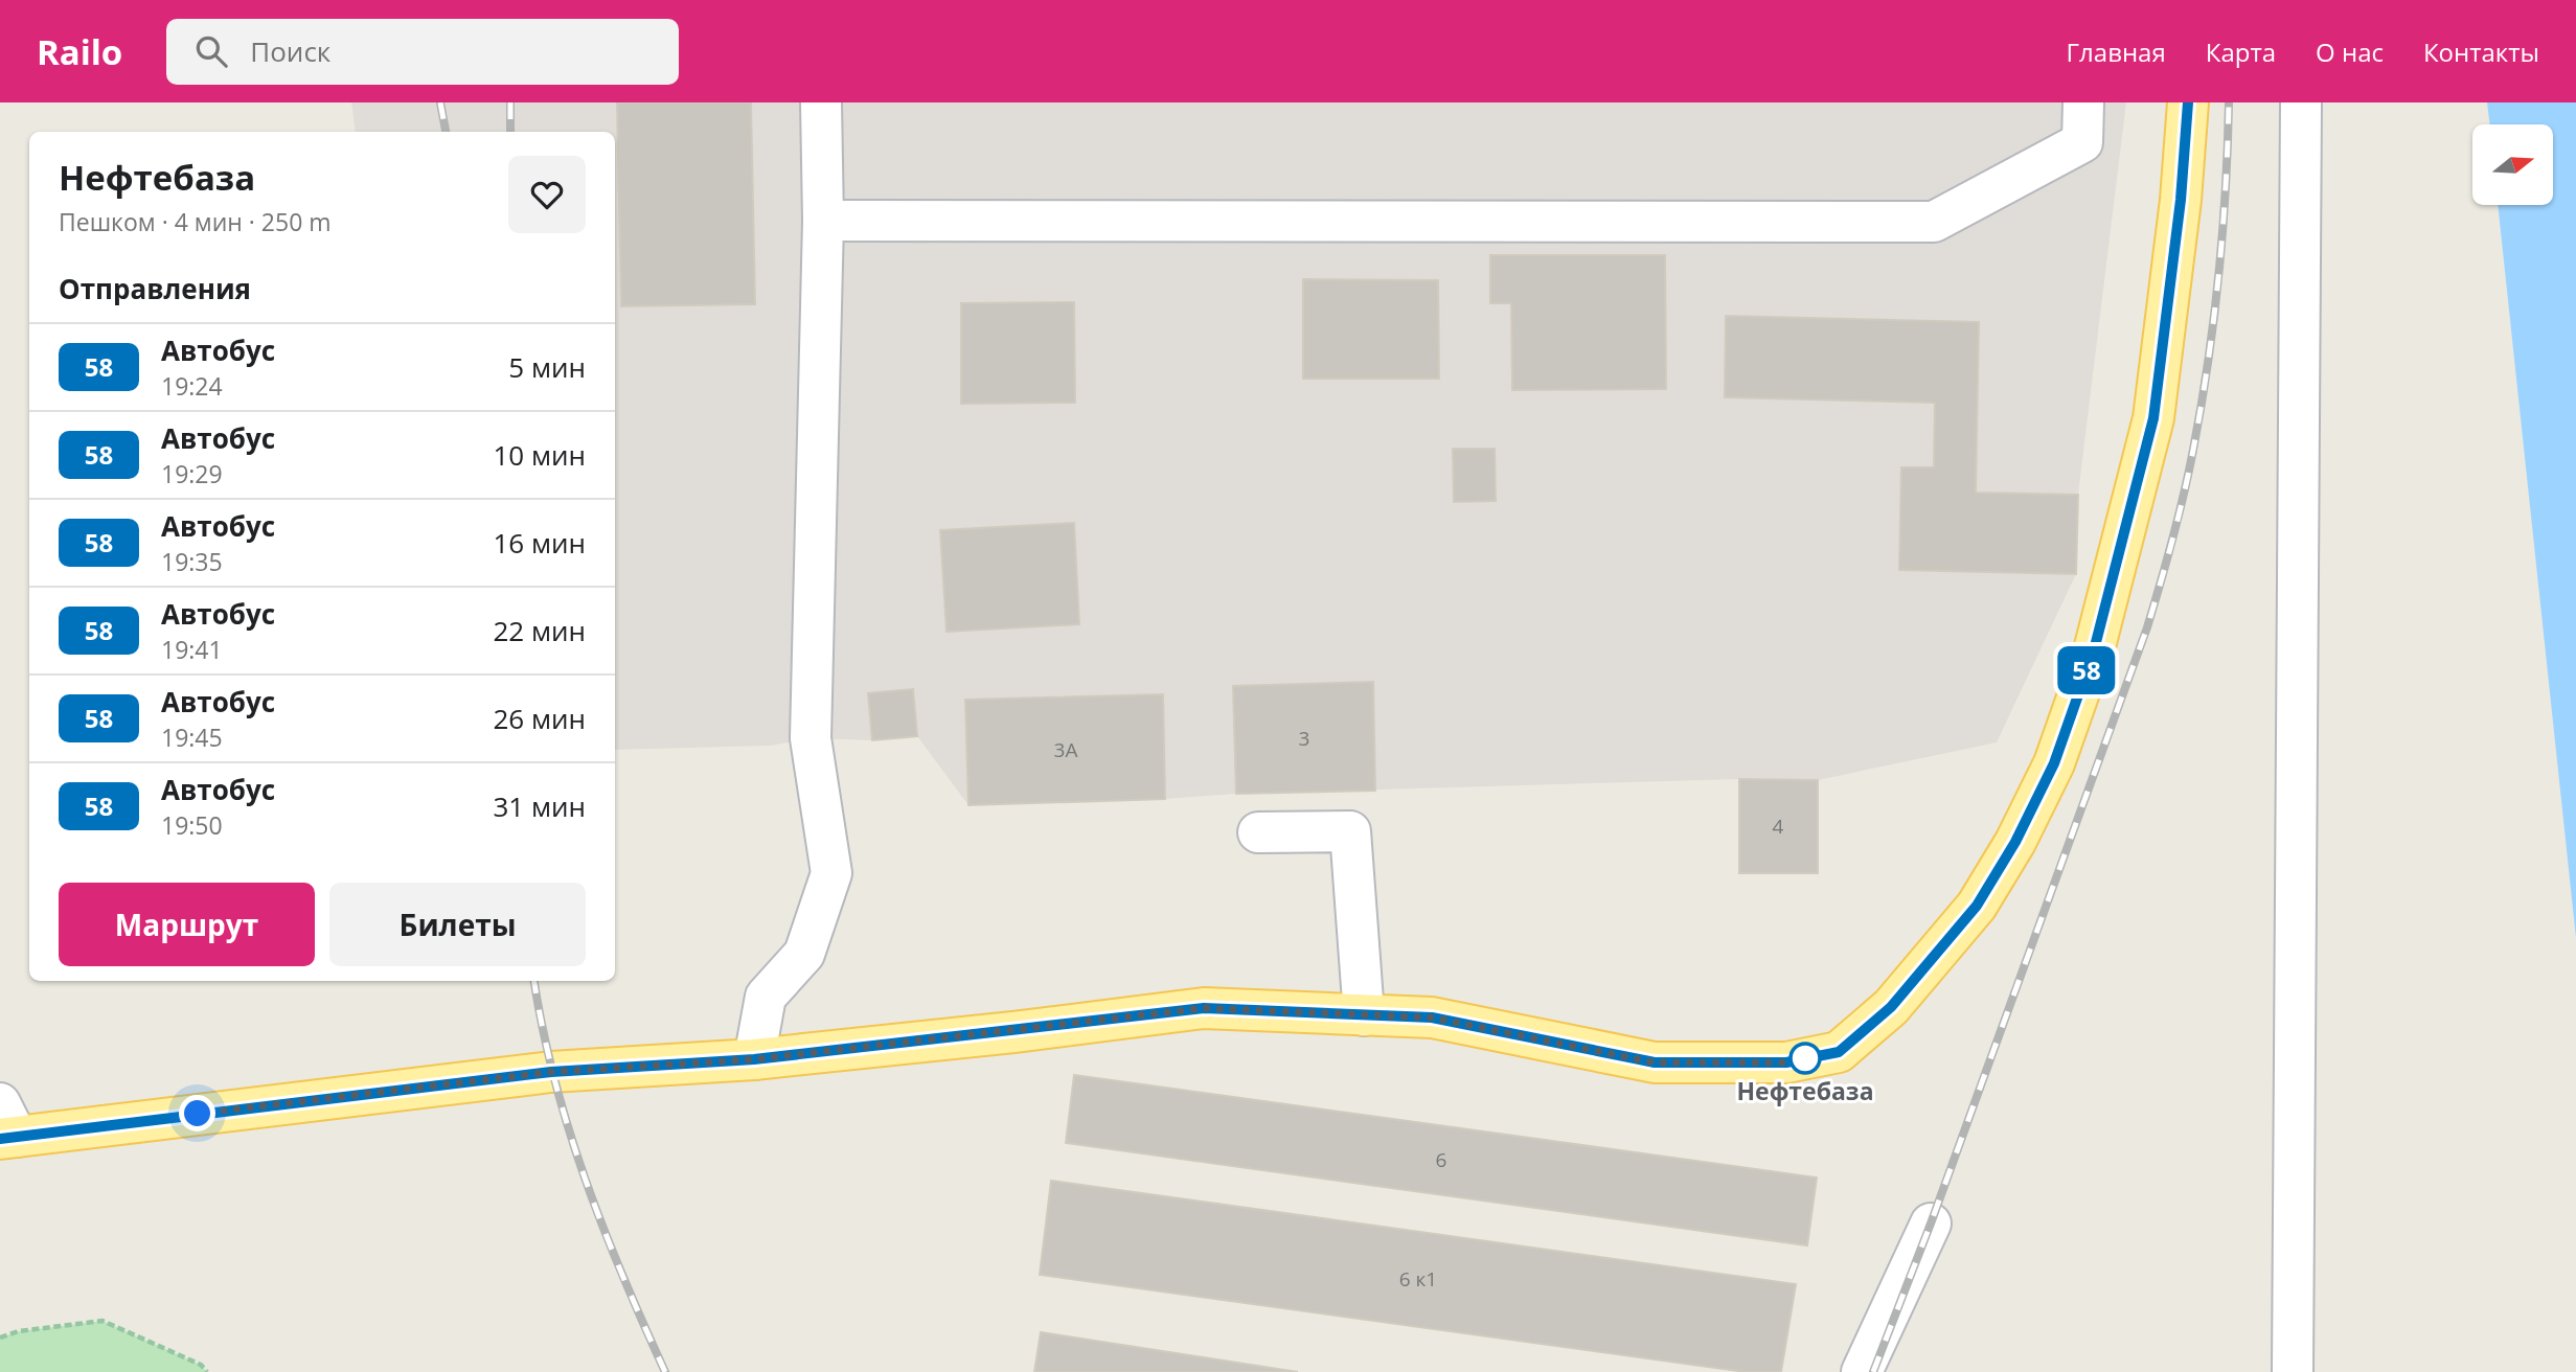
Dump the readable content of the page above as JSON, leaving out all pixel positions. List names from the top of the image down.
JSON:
{
  "places": ["Нефтебаза"],
  "lines": ["bus line 58"],
  "house_numbers": [
    "3",
    "3А",
    "4",
    "6",
    "6 к1"
  ],
  "north": "right",
  "page": {
    "header": "Railo",
    "search": "Поиск",
    "nav": [
      "Главная",
      "Карта",
      "О нас",
      "Контакты"
    ],
    "on_map": "58",
    "heading": [
      ["Нефтебаза", "Пешком · 4 мин · 250 m"],
      "Отправления"
    ],
    "list": [
      {
        "mark": "58",
        "name": "Автобус",
        "note": "19:24",
        "value": "5 мин"
      },
      {
        "mark": "58",
        "name": "Автобус",
        "note": "19:29",
        "value": "10 мин"
      },
      {
        "mark": "58",
        "name": "Автобус",
        "note": "19:35",
        "value": "16 мин"
      },
      {
        "mark": "58",
        "name": "Автобус",
        "note": "19:41",
        "value": "22 мин"
      },
      {
        "mark": "58",
        "name": "Автобус",
        "note": "19:45",
        "value": "26 мин"
      },
      {
        "mark": "58",
        "name": "Автобус",
        "note": "19:50",
        "value": "31 мин"
      }
    ],
    "buttons": ["Маршрут", "Билеты"]
  }
}
